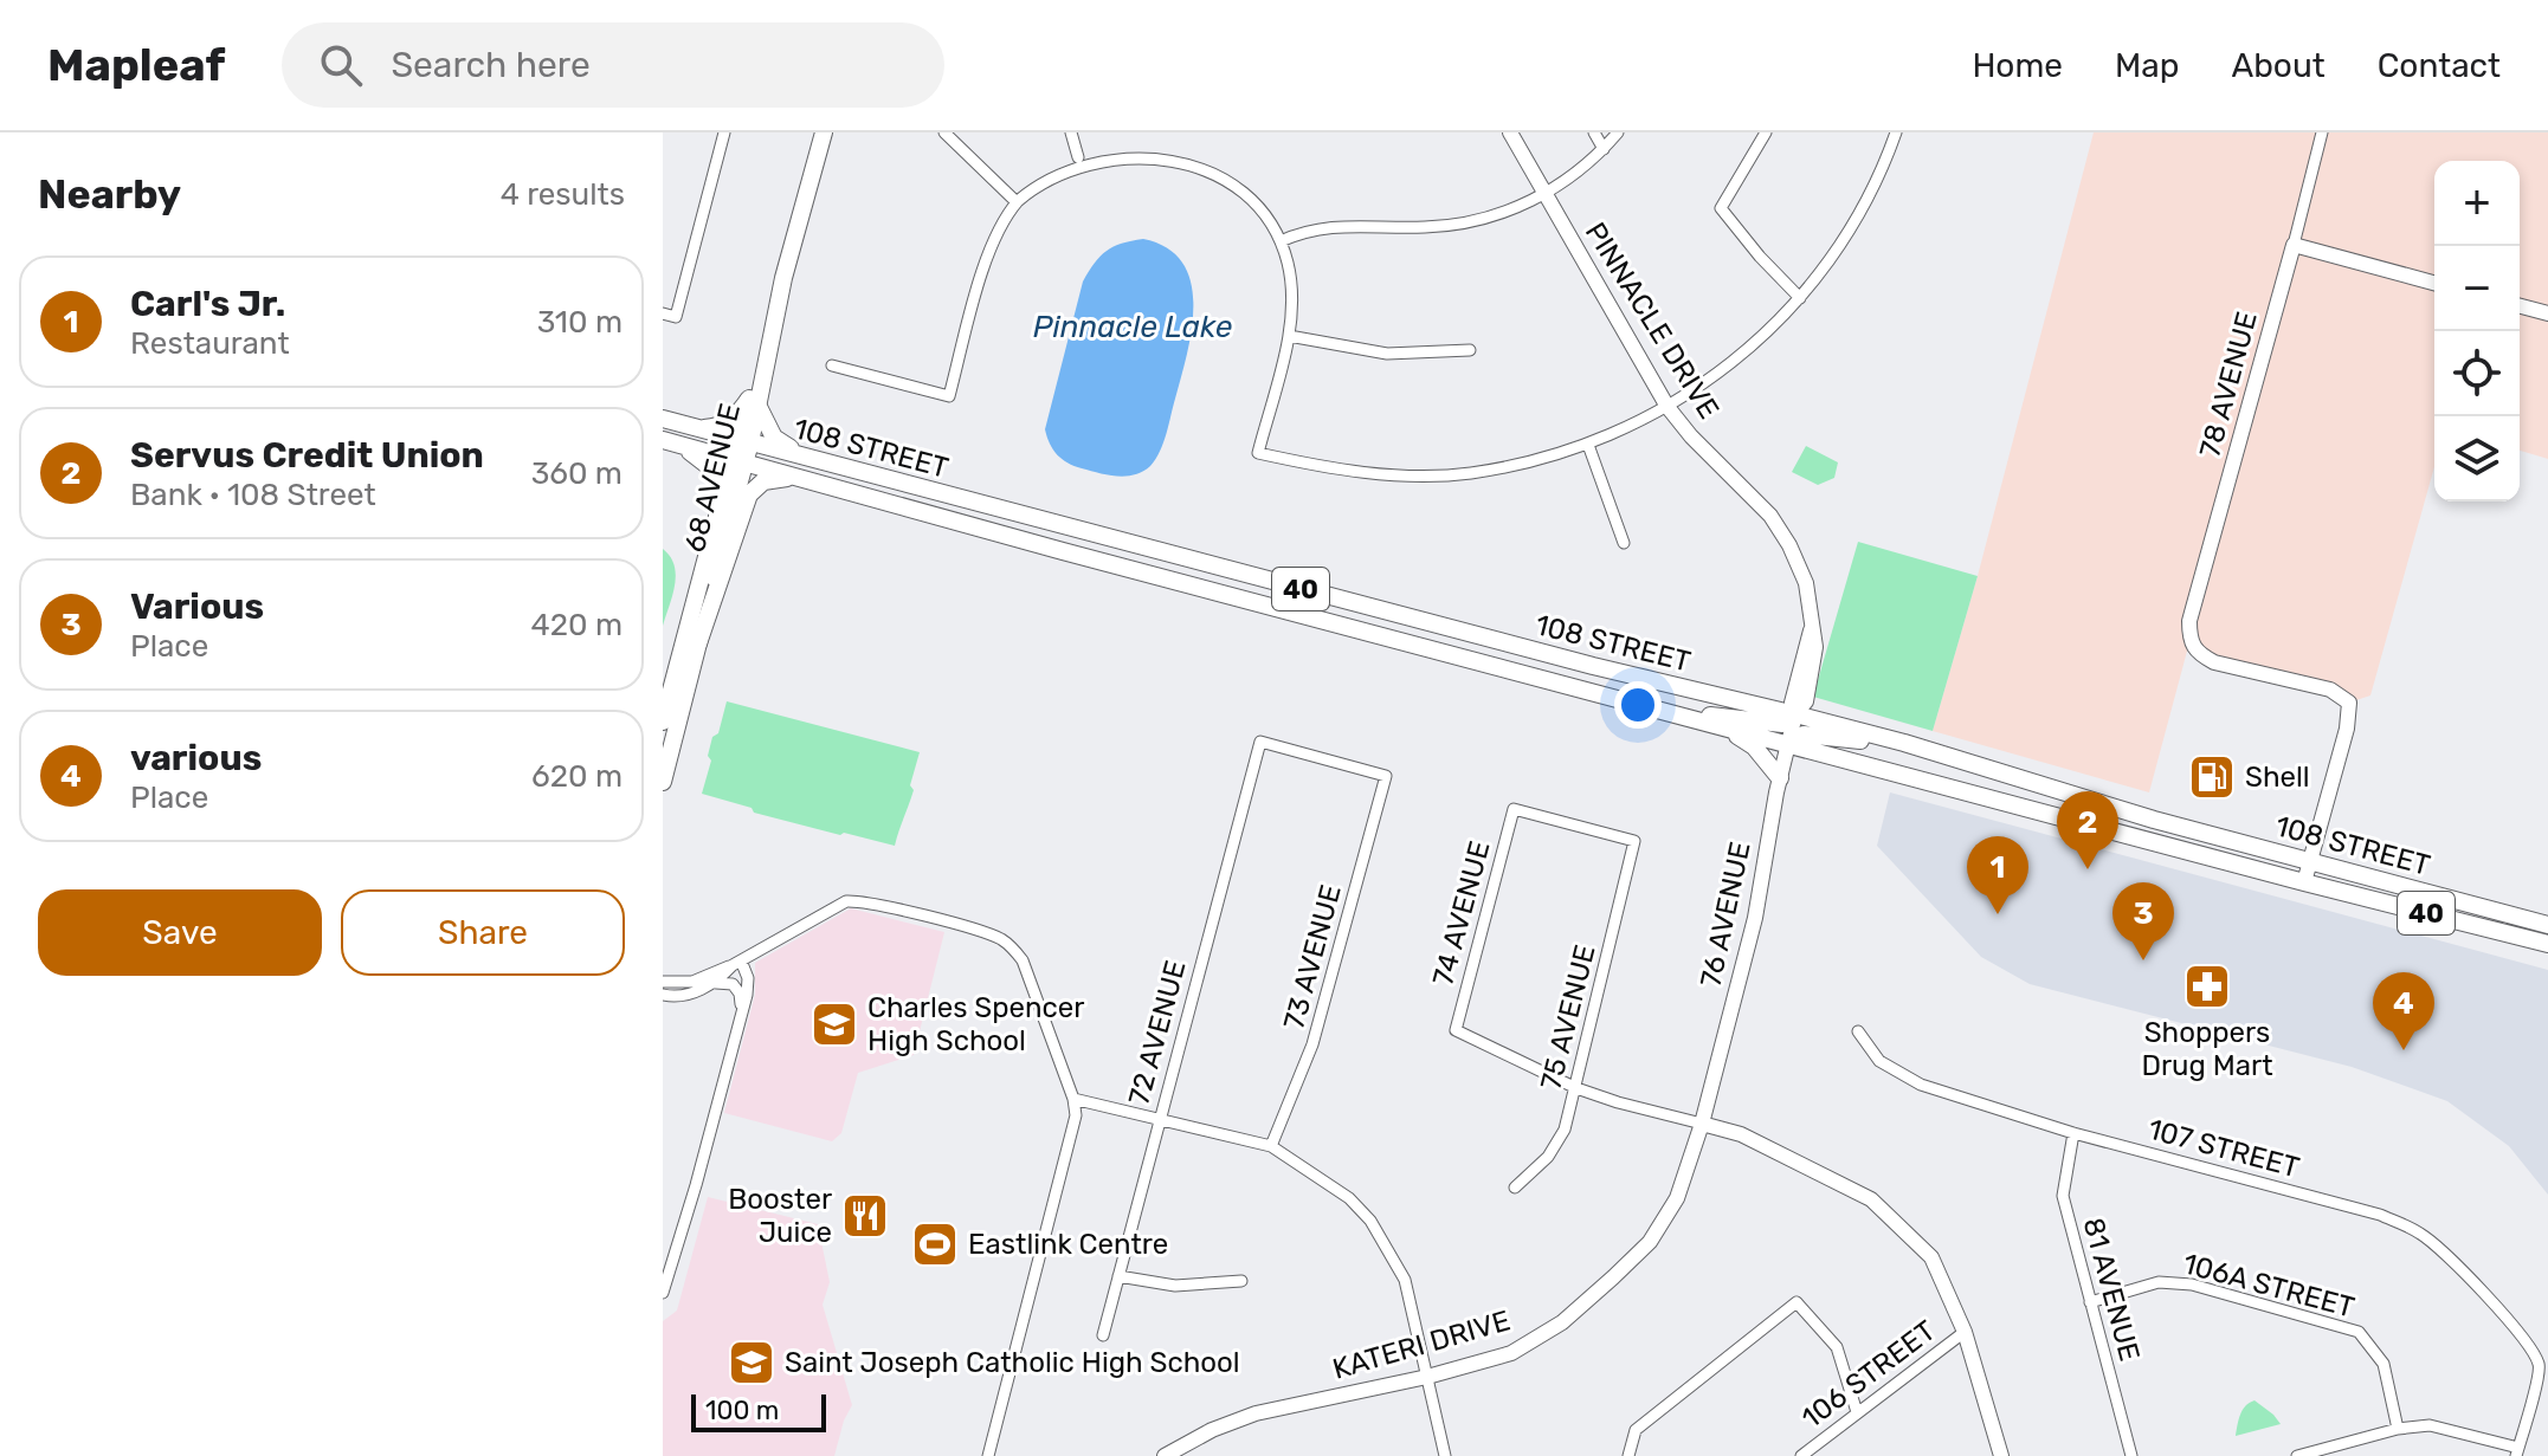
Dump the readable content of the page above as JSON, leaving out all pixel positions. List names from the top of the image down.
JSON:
{
  "streets": {
    "main road": ["108 STREET", "68 AVENUE", "40"],
    "street": [
      "PINNACLE DRIVE",
      "78 AVENUE",
      "74 AVENUE",
      "76 AVENUE",
      "73 AVENUE",
      "75 AVENUE",
      "72 AVENUE",
      "107 STREET",
      "106A STREET",
      "81 AVENUE",
      "KATERI DRIVE",
      "106 STREET"
    ]
  },
  "crossings": [
    ["PINNACLE DRIVE", "108 STREET"],
    ["PINNACLE DRIVE", "76 AVENUE"],
    ["78 AVENUE", "108 STREET"],
    ["108 STREET", "68 AVENUE"],
    ["108 STREET", "76 AVENUE"],
    ["74 AVENUE", "75 AVENUE"],
    ["76 AVENUE", "KATERI DRIVE"],
    ["73 AVENUE", "72 AVENUE"],
    ["107 STREET", "81 AVENUE"],
    ["106A STREET", "81 AVENUE"]
  ],
  "water": ["Pinnacle Lake"],
  "places": {
    "fuel station": ["Shell"],
    "pharmacy": ["Shoppers Drug Mart"],
    "school or university": ["Charles Spencer High School", "Saint Joseph Catholic High School"],
    "restaurant": ["Booster Juice"],
    "sports": ["Eastlink Centre"]
  },
  "scale_bar": "100 m",
  "page": {
    "header": "Mapleaf",
    "search": "Search here",
    "nav": [
      "Home",
      "Map",
      "About",
      "Contact"
    ],
    "heading": ["Nearby", "4 results"],
    "map_buttons": ["+", "−"],
    "list": [
      {
        "mark": "1",
        "name": "Carl's Jr.",
        "note": "Restaurant",
        "value": "310 m"
      },
      {
        "mark": "2",
        "name": "Servus Credit Union",
        "note": "Bank · 108 Street",
        "value": "360 m"
      },
      {
        "mark": "3",
        "name": "Various",
        "note": "Place",
        "value": "420 m"
      },
      {
        "mark": "4",
        "name": "various",
        "note": "Place",
        "value": "620 m"
      }
    ],
    "pins": [
      "2",
      "1",
      "3",
      "4"
    ],
    "buttons": ["Save", "Share"],
    "scale": "100 m"
  }
}
